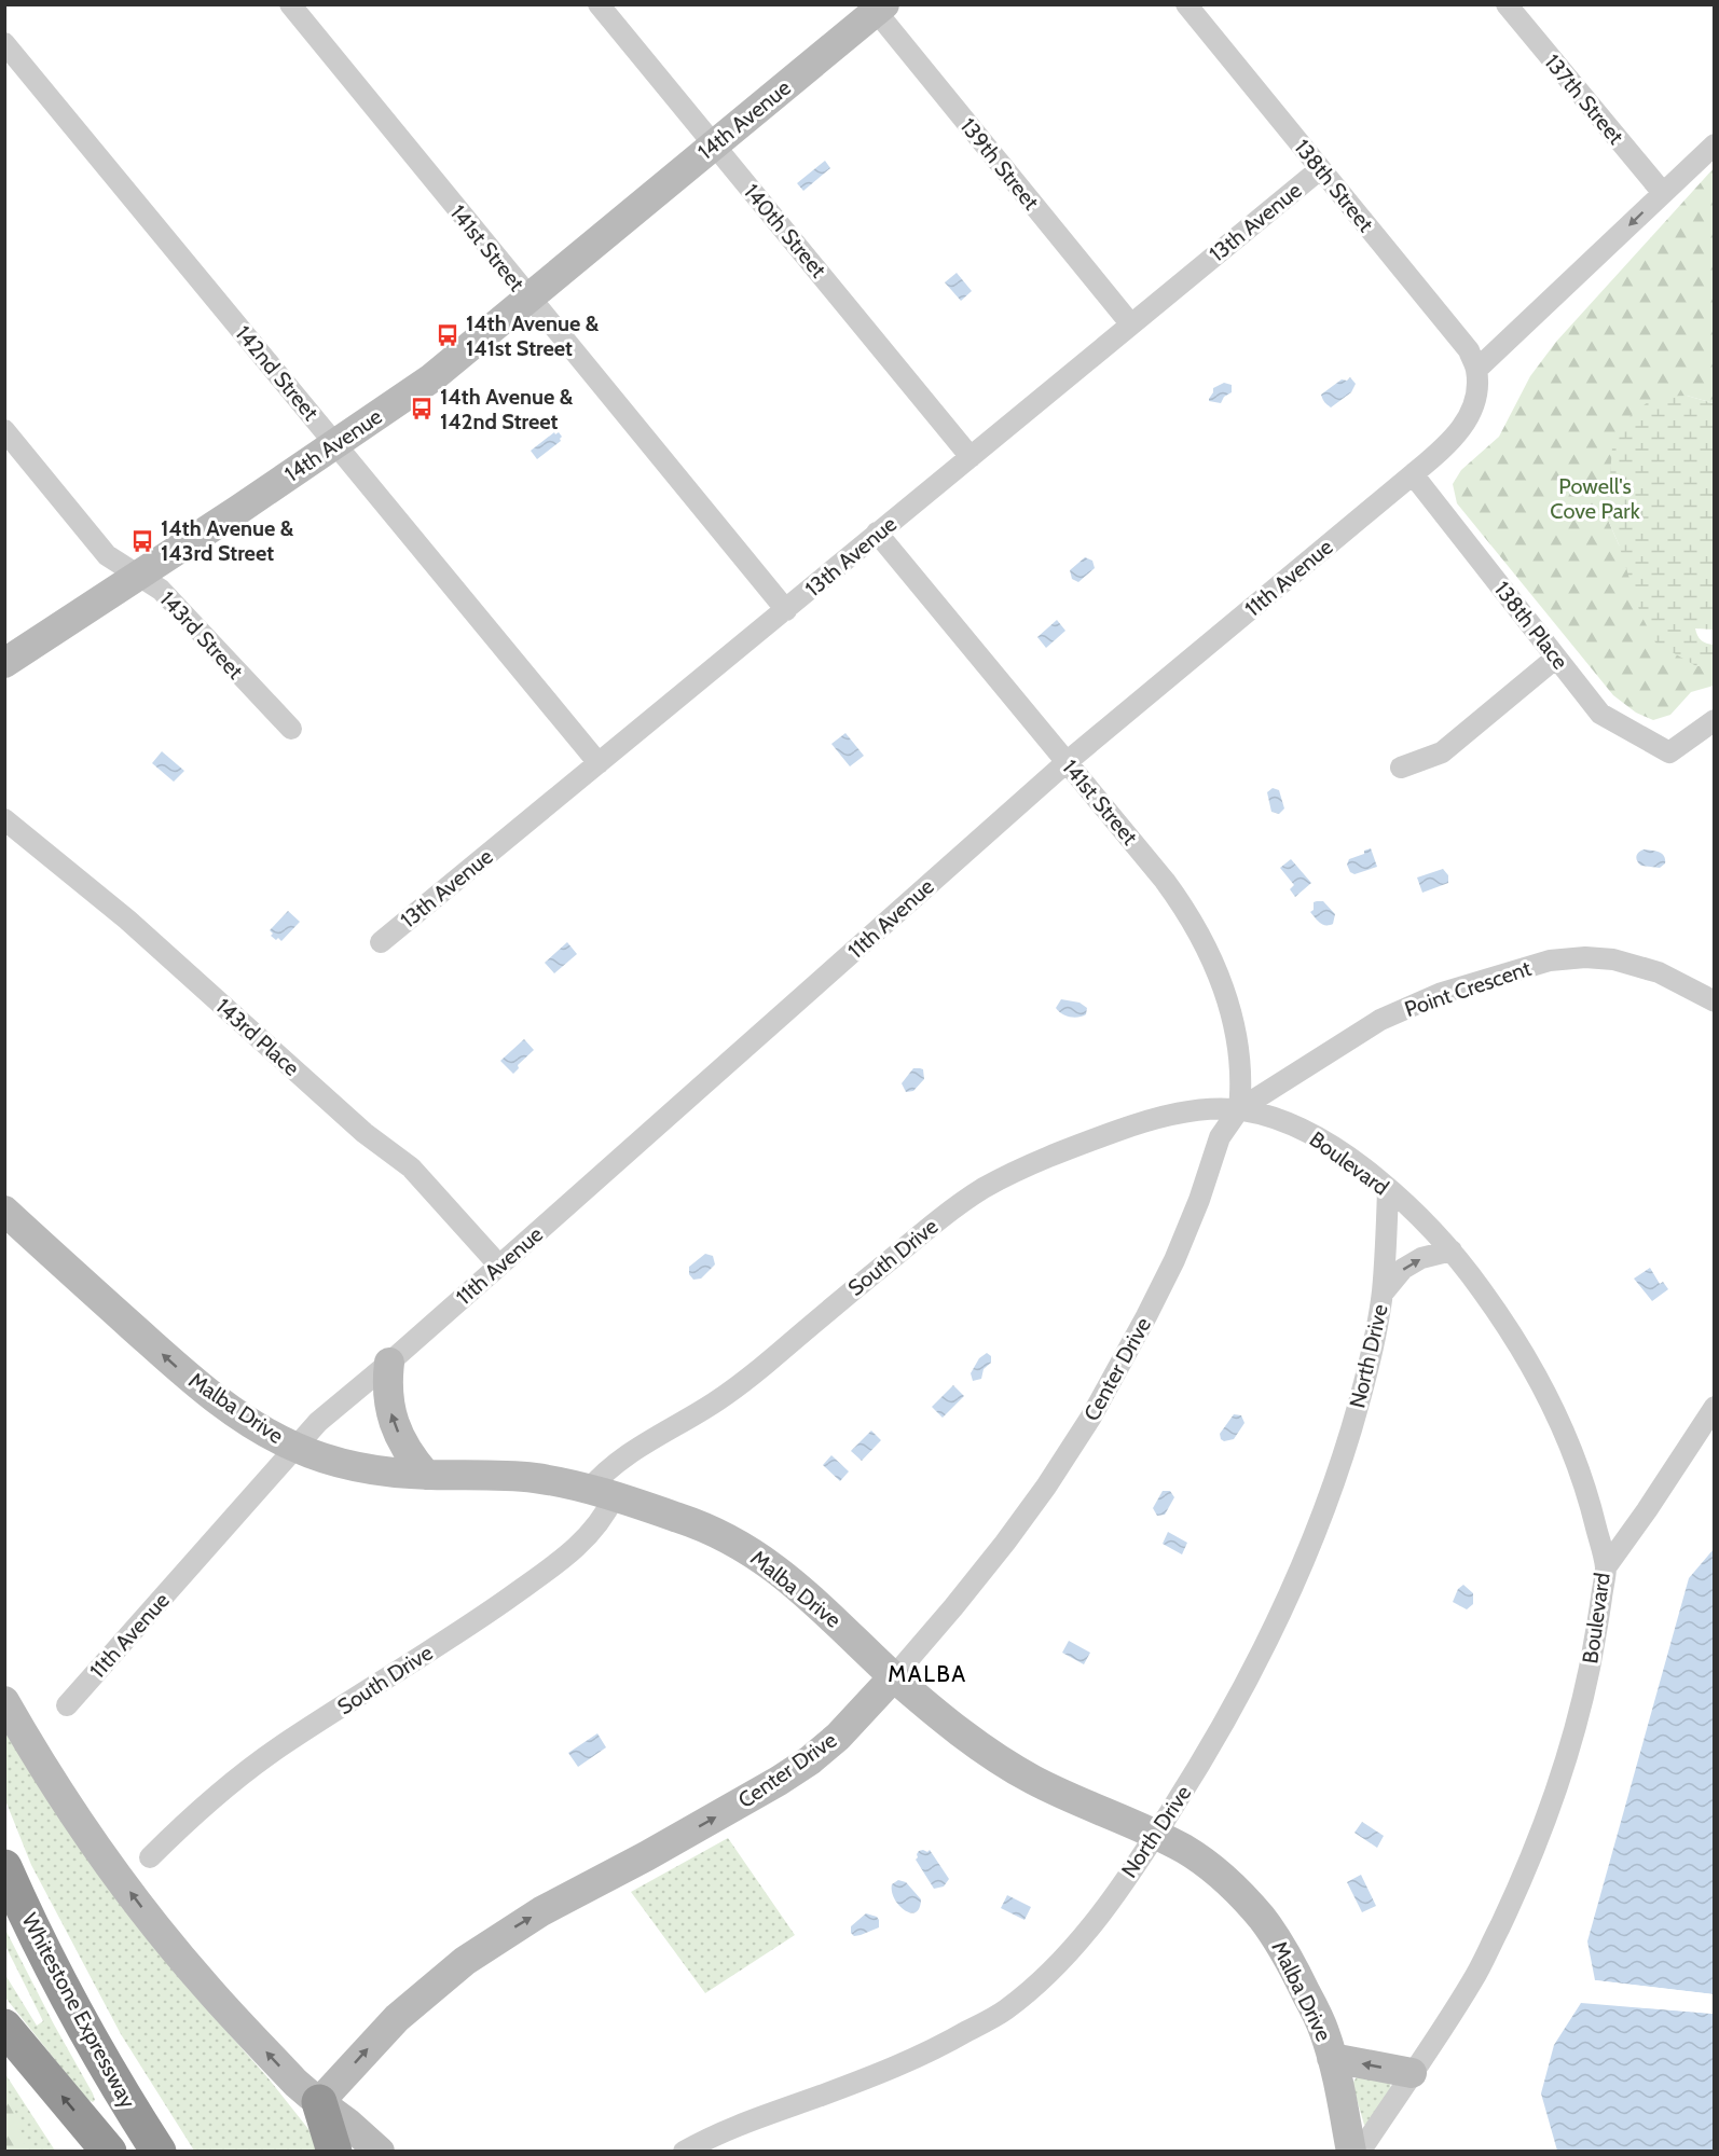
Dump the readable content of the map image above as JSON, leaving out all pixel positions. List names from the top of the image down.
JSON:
{
  "streets": {
    "highway": ["Whitestone Expressway"],
    "street": [
      "137th Street",
      "14th Avenue",
      "139th Street",
      "138th Street",
      "13th Avenue",
      "140th Street",
      "141st Street",
      "142nd Street",
      "11th Avenue",
      "138th Place",
      "143rd Street",
      "Point Crescent",
      "143rd Place",
      "Boulevard",
      "South Drive",
      "North Drive",
      "Center Drive",
      "Malba Drive"
    ]
  },
  "crossings": [
    ["14th Avenue", "139th Street"],
    ["14th Avenue", "140th Street"],
    ["14th Avenue", "141st Street"],
    ["14th Avenue", "142nd Street"],
    ["14th Avenue", "143rd Street"],
    ["139th Street", "13th Avenue"],
    ["138th Street", "13th Avenue"],
    ["138th Street", "11th Avenue"],
    ["13th Avenue", "140th Street"],
    ["13th Avenue", "141st Street"],
    ["13th Avenue", "142nd Street"],
    ["141st Street", "11th Avenue"],
    ["141st Street", "Point Crescent"],
    ["141st Street", "Boulevard"],
    ["141st Street", "South Drive"],
    ["141st Street", "Center Drive"],
    ["11th Avenue", "138th Place"],
    ["11th Avenue", "143rd Place"],
    ["11th Avenue", "Malba Drive"],
    ["Point Crescent", "Boulevard"],
    ["Point Crescent", "South Drive"],
    ["Point Crescent", "Center Drive"],
    ["Boulevard", "South Drive"],
    ["Boulevard", "North Drive"],
    ["Boulevard", "Center Drive"],
    ["South Drive", "Center Drive"],
    ["South Drive", "Malba Drive"],
    ["North Drive", "Malba Drive"],
    ["Center Drive", "Malba Drive"]
  ],
  "one_way": ["Center Drive"],
  "districts": ["MALBA"],
  "parks": ["Powell's Cove Park"],
  "places": {
    "bus stop": ["14th Avenue & 141st Street", "14th Avenue & 142nd Street", "14th Avenue & 143rd Street"]
  }
}
